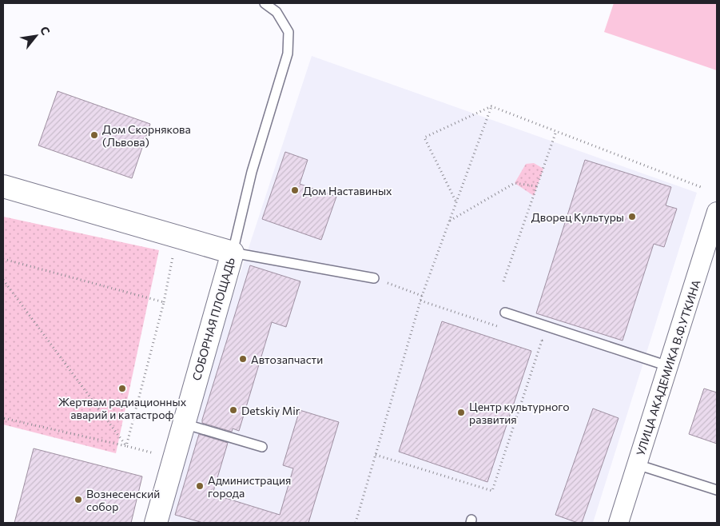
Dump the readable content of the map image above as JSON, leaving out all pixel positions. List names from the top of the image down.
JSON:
{
  "streets": {
    "street": ["СОБОРНАЯ ПЛОЩАДЬ", "УЛИЦА АКАДЕМИКА В.Ф.УТКИНА"]
  },
  "places": [
    "Дом Скорнякова (Львова)",
    "Дом Наставиных",
    "Дворец Культуры",
    "Автозапчасти",
    "Жертвам радиационных аварий и катастроф",
    "Detskiy Mir",
    "Центр культурного развития",
    "Администрация города",
    "Вознесенский собор"
  ],
  "north": "top right"
}
